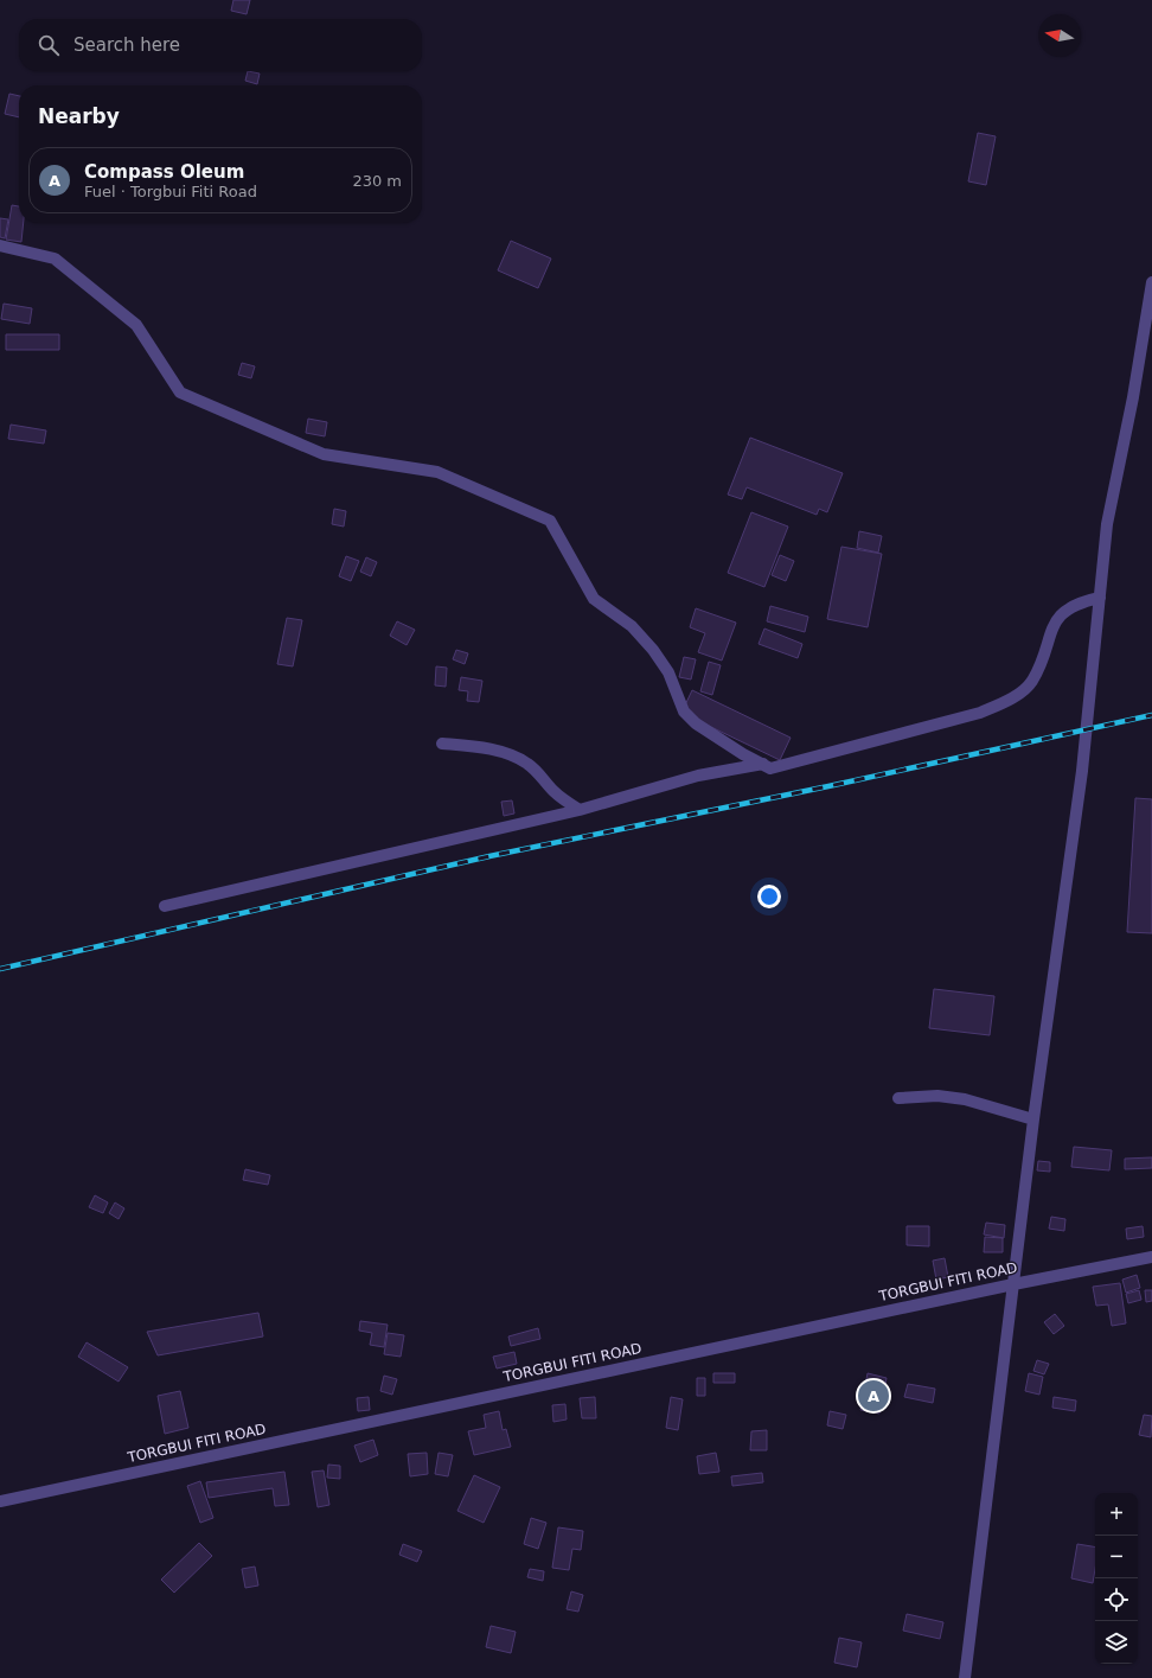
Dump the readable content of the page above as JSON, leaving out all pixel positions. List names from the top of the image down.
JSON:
{
  "streets": {
    "street": ["TORGBUI FITI ROAD"]
  },
  "north": "left",
  "page": {
    "search": "Search here",
    "heading": "Nearby",
    "list": [
      {
        "mark": "A",
        "name": "Compass Oleum",
        "note": "Fuel · Torgbui Fiti Road",
        "value": "230 m"
      }
    ],
    "pins": "A",
    "map_buttons": ["+", "−"]
  }
}
